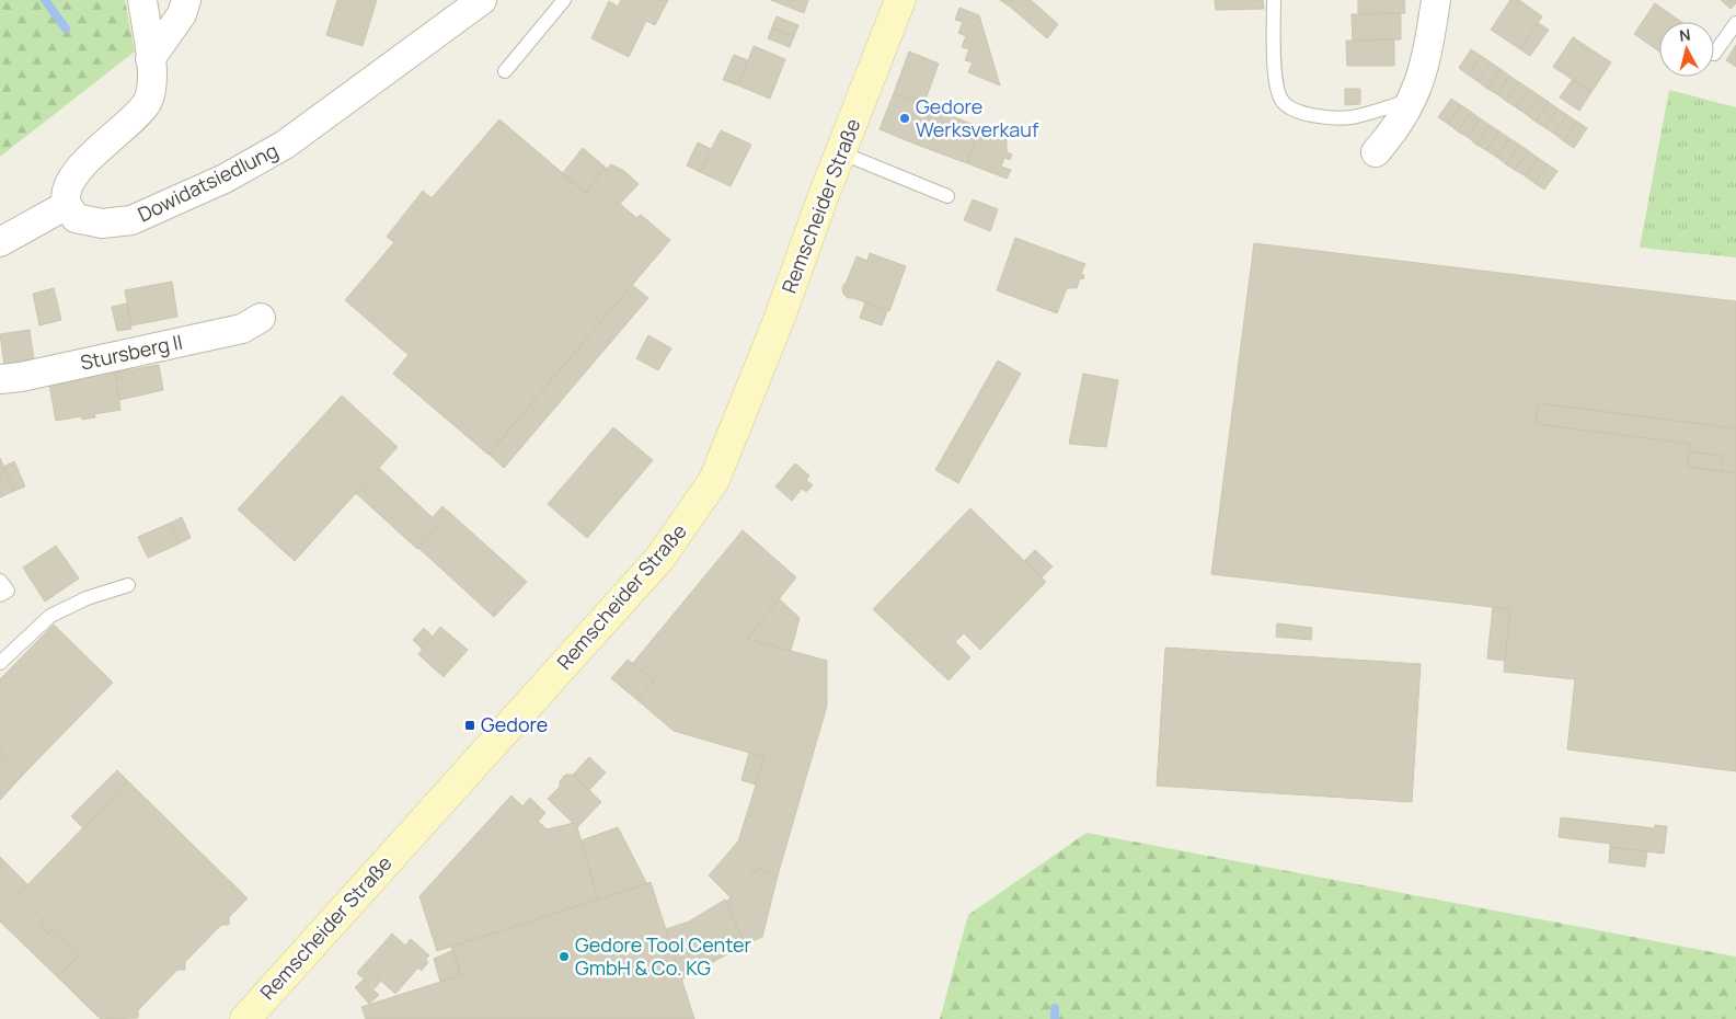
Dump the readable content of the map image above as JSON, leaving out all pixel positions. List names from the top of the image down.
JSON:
{
  "streets": {
    "main road": ["Remscheider Straße"],
    "street": ["Dowidatsiedlung", "Stursberg II"]
  },
  "places": {
    "other": ["Gedore Werksverkauf", "Gedore Tool Center GmbH & Co. KG"],
    "transit": ["Gedore"]
  },
  "north": "top"
}
